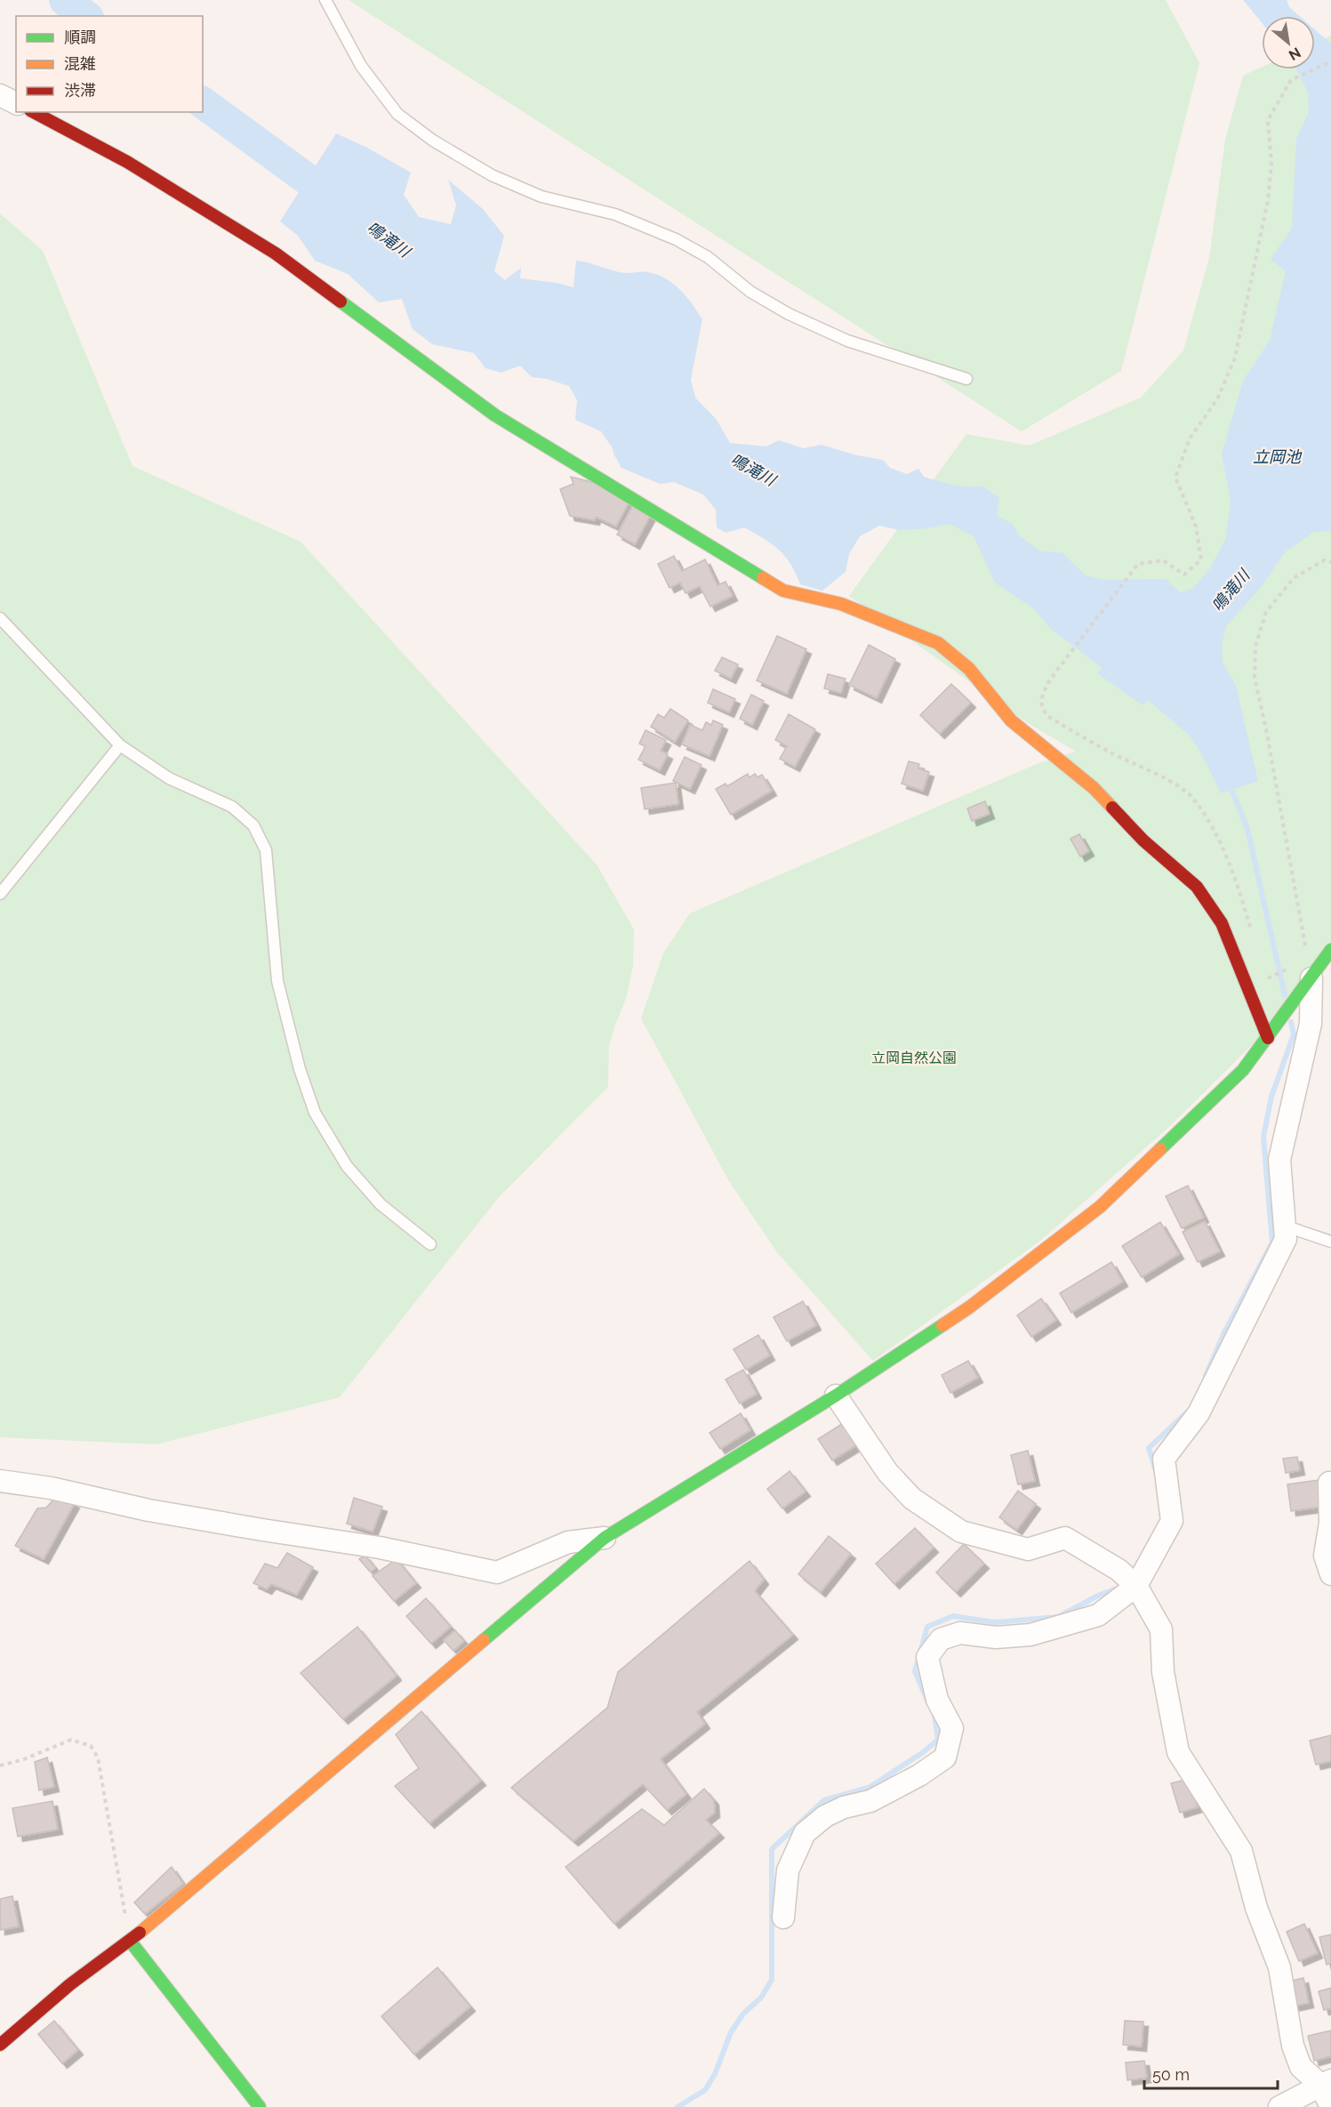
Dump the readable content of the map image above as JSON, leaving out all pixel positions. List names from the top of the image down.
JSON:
{
  "water": ["鳴滝川", "立岡池"],
  "parks": ["立岡自然公園"],
  "legend": ["順調", "混雑", "渋滞"],
  "scale_bar": "50 m",
  "north": "bottom right"
}
